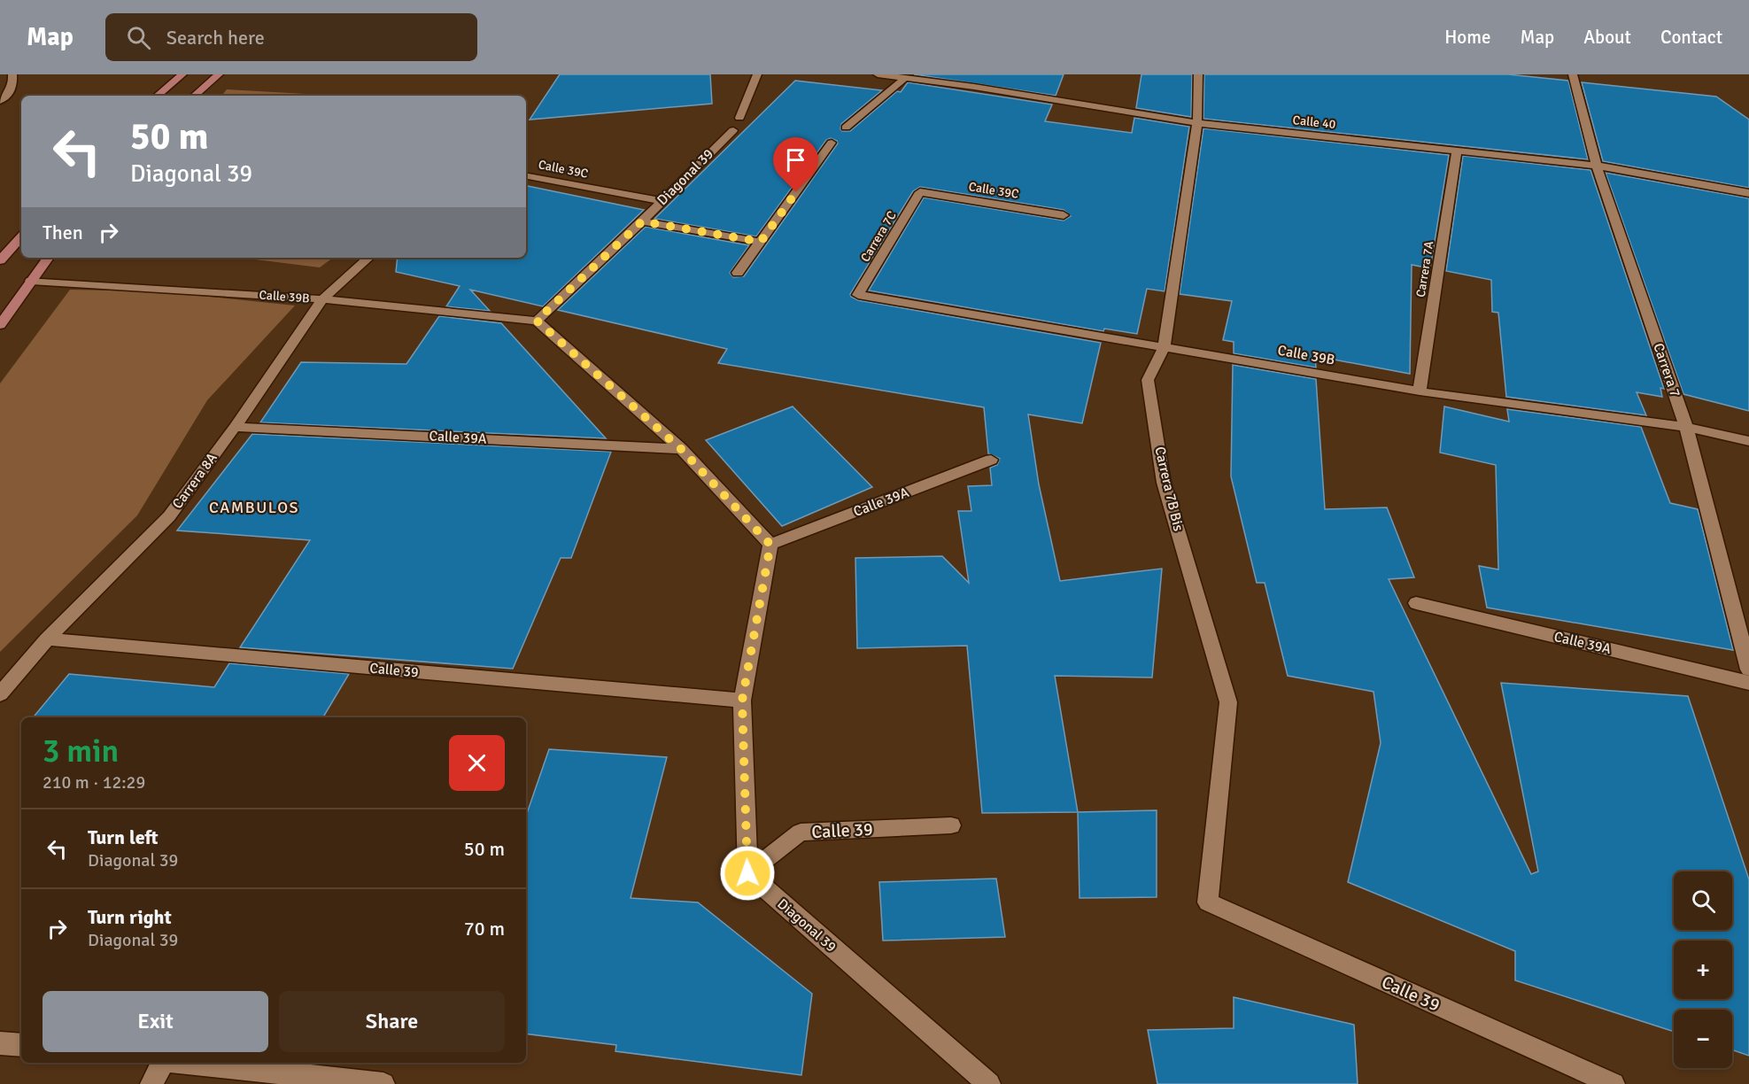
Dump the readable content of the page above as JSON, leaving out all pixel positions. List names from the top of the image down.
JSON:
{
  "streets": {
    "street": [
      "Calle 40",
      "Calle 39C",
      "Diagonal 39",
      "Carrera 7C",
      "Carrera 7A",
      "Calle 39B",
      "Carrera 7",
      "Calle 39A",
      "Carrera 8A",
      "Carrera 7B Bis",
      "Calle 39"
    ]
  },
  "crossings": [
    ["Calle 40", "Carrera 7A"],
    ["Calle 40", "Carrera 7"],
    ["Calle 40", "Carrera 7B Bis"],
    ["Calle 39C", "Diagonal 39"],
    ["Calle 39C", "Carrera 7C"],
    ["Diagonal 39", "Calle 39B"],
    ["Diagonal 39", "Calle 39"],
    ["Carrera 7C", "Calle 39B"],
    ["Carrera 7A", "Calle 39B"],
    ["Calle 39B", "Carrera 7"],
    ["Calle 39B", "Carrera 8A"],
    ["Calle 39B", "Carrera 7B Bis"],
    ["Calle 39A", "Carrera 8A"],
    ["Carrera 8A", "Calle 39"],
    ["Carrera 7B Bis", "Calle 39"]
  ],
  "districts": ["CAMBULOS"],
  "page": {
    "header": "Map",
    "search": "Search here",
    "nav": [
      "Home",
      "Map",
      "About",
      "Contact"
    ],
    "turn": ["50 m", "Diagonal 39"],
    "then": "Then",
    "heading": ["3 min", "210 m · 12:29"],
    "list": [
      {
        "name": "Turn left",
        "note": "Diagonal 39",
        "value": "50 m"
      },
      {
        "name": "Turn right",
        "note": "Diagonal 39",
        "value": "70 m"
      }
    ],
    "map_buttons": ["+", "−"],
    "buttons": ["Exit", "Share"]
  }
}
